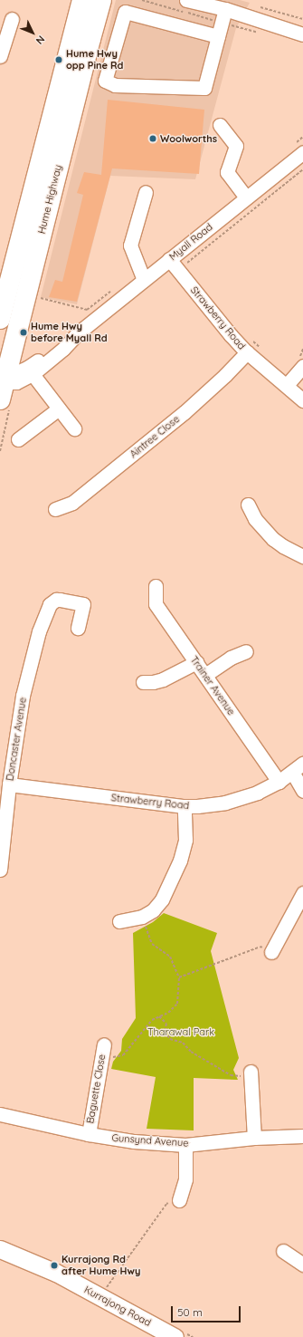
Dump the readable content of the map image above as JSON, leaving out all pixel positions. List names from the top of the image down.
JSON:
{
  "streets": {
    "highway": ["Hume Highway"],
    "main road": ["Kurrajong Road"],
    "street": [
      "Myall Road",
      "Strawberry Road",
      "Aintree Close",
      "Trainer Avenue",
      "Doncaster Avenue",
      "Baguette Close",
      "Gunsynd Avenue"
    ]
  },
  "crossings": [
    ["Hume Highway", "Myall Road"],
    ["Myall Road", "Strawberry Road"],
    ["Strawberry Road", "Aintree Close"],
    ["Strawberry Road", "Trainer Avenue"],
    ["Strawberry Road", "Doncaster Avenue"],
    ["Baguette Close", "Gunsynd Avenue"]
  ],
  "parks": ["Tharawal Park"],
  "places": [
    "Hume Hwy opp Pine Rd",
    "Woolworths",
    "Hume Hwy before Myall Rd",
    "Kurrajong Rd after Hume Hwy"
  ],
  "scale_bar": "50 m",
  "north": "bottom right"
}
